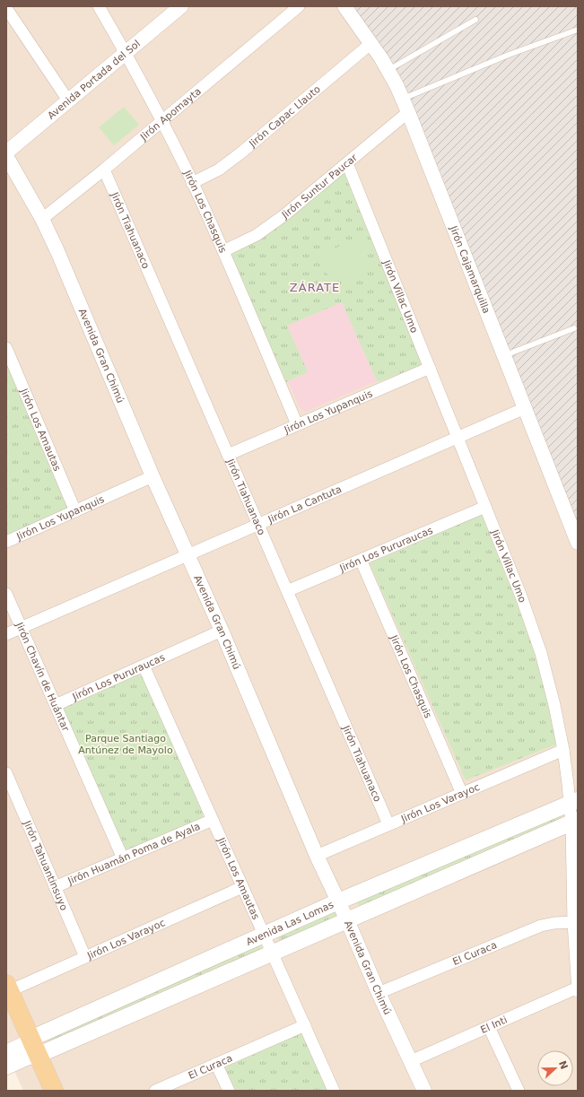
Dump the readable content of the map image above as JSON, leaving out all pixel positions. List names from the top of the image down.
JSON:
{
  "streets": {
    "main road": ["Avenida Las Lomas"],
    "street": [
      "Avenida Portada del Sol",
      "Jirón Apomayta",
      "Jirón Capac Llauto",
      "Jirón Suntur Paucar",
      "Jirón Los Chasquis",
      "Jirón Tiahuanaco",
      "Jirón Cajamarquilla",
      "Jirón Villac Umo",
      "Avenida Gran Chimú",
      "Jirón Los Yupanquis",
      "Jirón Los Amautas",
      "Jirón La Cantuta",
      "Jirón Los Pururaucas",
      "Jirón Chavín de Huántar",
      "Jirón Los Varayoc",
      "Jirón Huamán Poma de Ayala",
      "Jirón Tahuantinsuyo",
      "El Curaca",
      "El Inti"
    ]
  },
  "crossings": [
    ["Avenida Portada del Sol", "Jirón Los Chasquis"],
    ["Jirón Apomayta", "Jirón Los Chasquis"],
    ["Jirón Apomayta", "Jirón Tiahuanaco"],
    ["Jirón Apomayta", "Avenida Gran Chimú"],
    ["Jirón Capac Llauto", "Jirón Los Chasquis"],
    ["Jirón Capac Llauto", "Jirón Cajamarquilla"],
    ["Jirón Suntur Paucar", "Jirón Los Chasquis"],
    ["Jirón Suntur Paucar", "Jirón Cajamarquilla"],
    ["Jirón Suntur Paucar", "Jirón Villac Umo"],
    ["Jirón Los Chasquis", "Jirón Los Yupanquis"],
    ["Jirón Los Chasquis", "Jirón Los Pururaucas"],
    ["Jirón Los Chasquis", "Jirón Los Varayoc"],
    ["Jirón Tiahuanaco", "Jirón Los Yupanquis"],
    ["Jirón Tiahuanaco", "Jirón La Cantuta"],
    ["Jirón Tiahuanaco", "Jirón Los Pururaucas"],
    ["Jirón Tiahuanaco", "Jirón Los Varayoc"],
    ["Jirón Cajamarquilla", "Jirón La Cantuta"],
    ["Jirón Villac Umo", "Jirón Los Yupanquis"],
    ["Jirón Villac Umo", "Jirón La Cantuta"],
    ["Jirón Villac Umo", "Jirón Los Pururaucas"],
    ["Jirón Villac Umo", "Jirón Los Varayoc"],
    ["Jirón Villac Umo", "Avenida Las Lomas"],
    ["Jirón Villac Umo", "El Curaca"],
    ["Jirón Villac Umo", "El Inti"],
    ["Avenida Gran Chimú", "Jirón Los Yupanquis"],
    ["Avenida Gran Chimú", "Jirón La Cantuta"],
    ["Avenida Gran Chimú", "Jirón Los Pururaucas"],
    ["Avenida Gran Chimú", "Jirón Los Varayoc"],
    ["Avenida Gran Chimú", "Avenida Las Lomas"],
    ["Avenida Gran Chimú", "El Curaca"],
    ["Avenida Gran Chimú", "El Inti"],
    ["Jirón Los Yupanquis", "Jirón Los Amautas"],
    ["Jirón Los Amautas", "Jirón Los Pururaucas"],
    ["Jirón Los Amautas", "Jirón Los Varayoc"],
    ["Jirón Los Amautas", "Jirón Huamán Poma de Ayala"],
    ["Jirón Los Amautas", "Avenida Las Lomas"],
    ["Jirón Los Amautas", "El Curaca"],
    ["Jirón La Cantuta", "Jirón Chavín de Huántar"],
    ["Jirón Los Pururaucas", "Jirón Chavín de Huántar"],
    ["Jirón Chavín de Huántar", "Jirón Huamán Poma de Ayala"],
    ["Jirón Los Varayoc", "Jirón Tahuantinsuyo"],
    ["Jirón Huamán Poma de Ayala", "Jirón Tahuantinsuyo"]
  ],
  "districts": ["ZÁRATE"],
  "parks": ["Parque Santiago Antúnez de Mayolo"],
  "north": "right"
}
